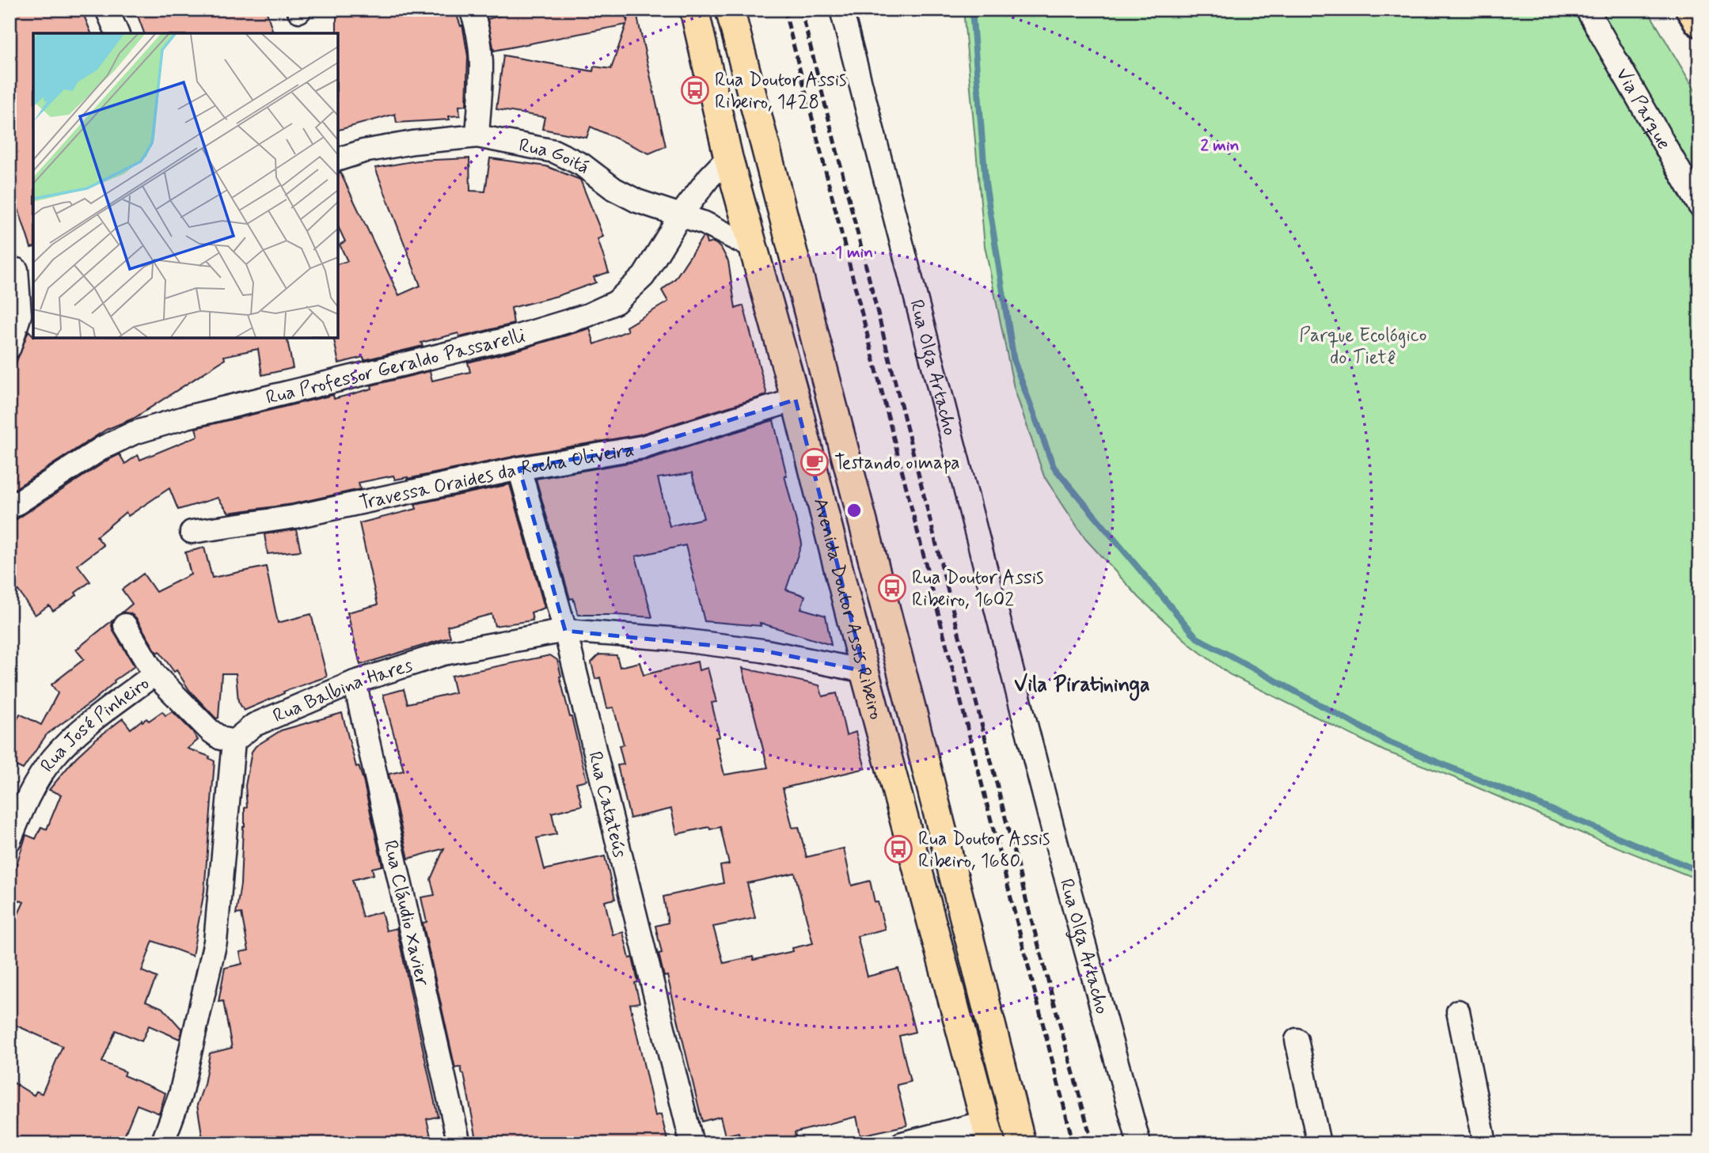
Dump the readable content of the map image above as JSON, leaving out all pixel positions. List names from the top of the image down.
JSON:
{
  "streets": {
    "main road": ["Avenida Doutor Assis Ribeiro"],
    "street": [
      "Via Parque",
      "Rua Goitá",
      "Rua Professor Geraldo Passarelli",
      "Rua Olga Artacho",
      "Travessa Oraides da Rocha Oliveira",
      "Rua Balbina Hares",
      "Rua José Pinheiro",
      "Rua Catateús",
      "Rua Cláudio Xavier"
    ]
  },
  "crossings": [
    ["Rua Goitá", "Rua Professor Geraldo Passarelli"],
    ["Rua Goitá", "Avenida Doutor Assis Ribeiro"],
    ["Rua Professor Geraldo Passarelli", "Avenida Doutor Assis Ribeiro"],
    ["Travessa Oraides da Rocha Oliveira", "Avenida Doutor Assis Ribeiro"],
    ["Travessa Oraides da Rocha Oliveira", "Rua Catateús"],
    ["Avenida Doutor Assis Ribeiro", "Rua Balbina Hares"],
    ["Rua Balbina Hares", "Rua Catateús"],
    ["Rua Balbina Hares", "Rua Cláudio Xavier"]
  ],
  "districts": ["Vila Piratininga"],
  "parks": ["Parque Ecológico do Tietê"],
  "places": {
    "bus stop": ["Rua Doutor Assis Ribeiro, 1428", "Rua Doutor Assis Ribeiro, 1602", "Rua Doutor Assis Ribeiro, 1680"],
    "cafe": ["Testando o mapa"]
  },
  "rings": ["2 min", "1 min"]
}
